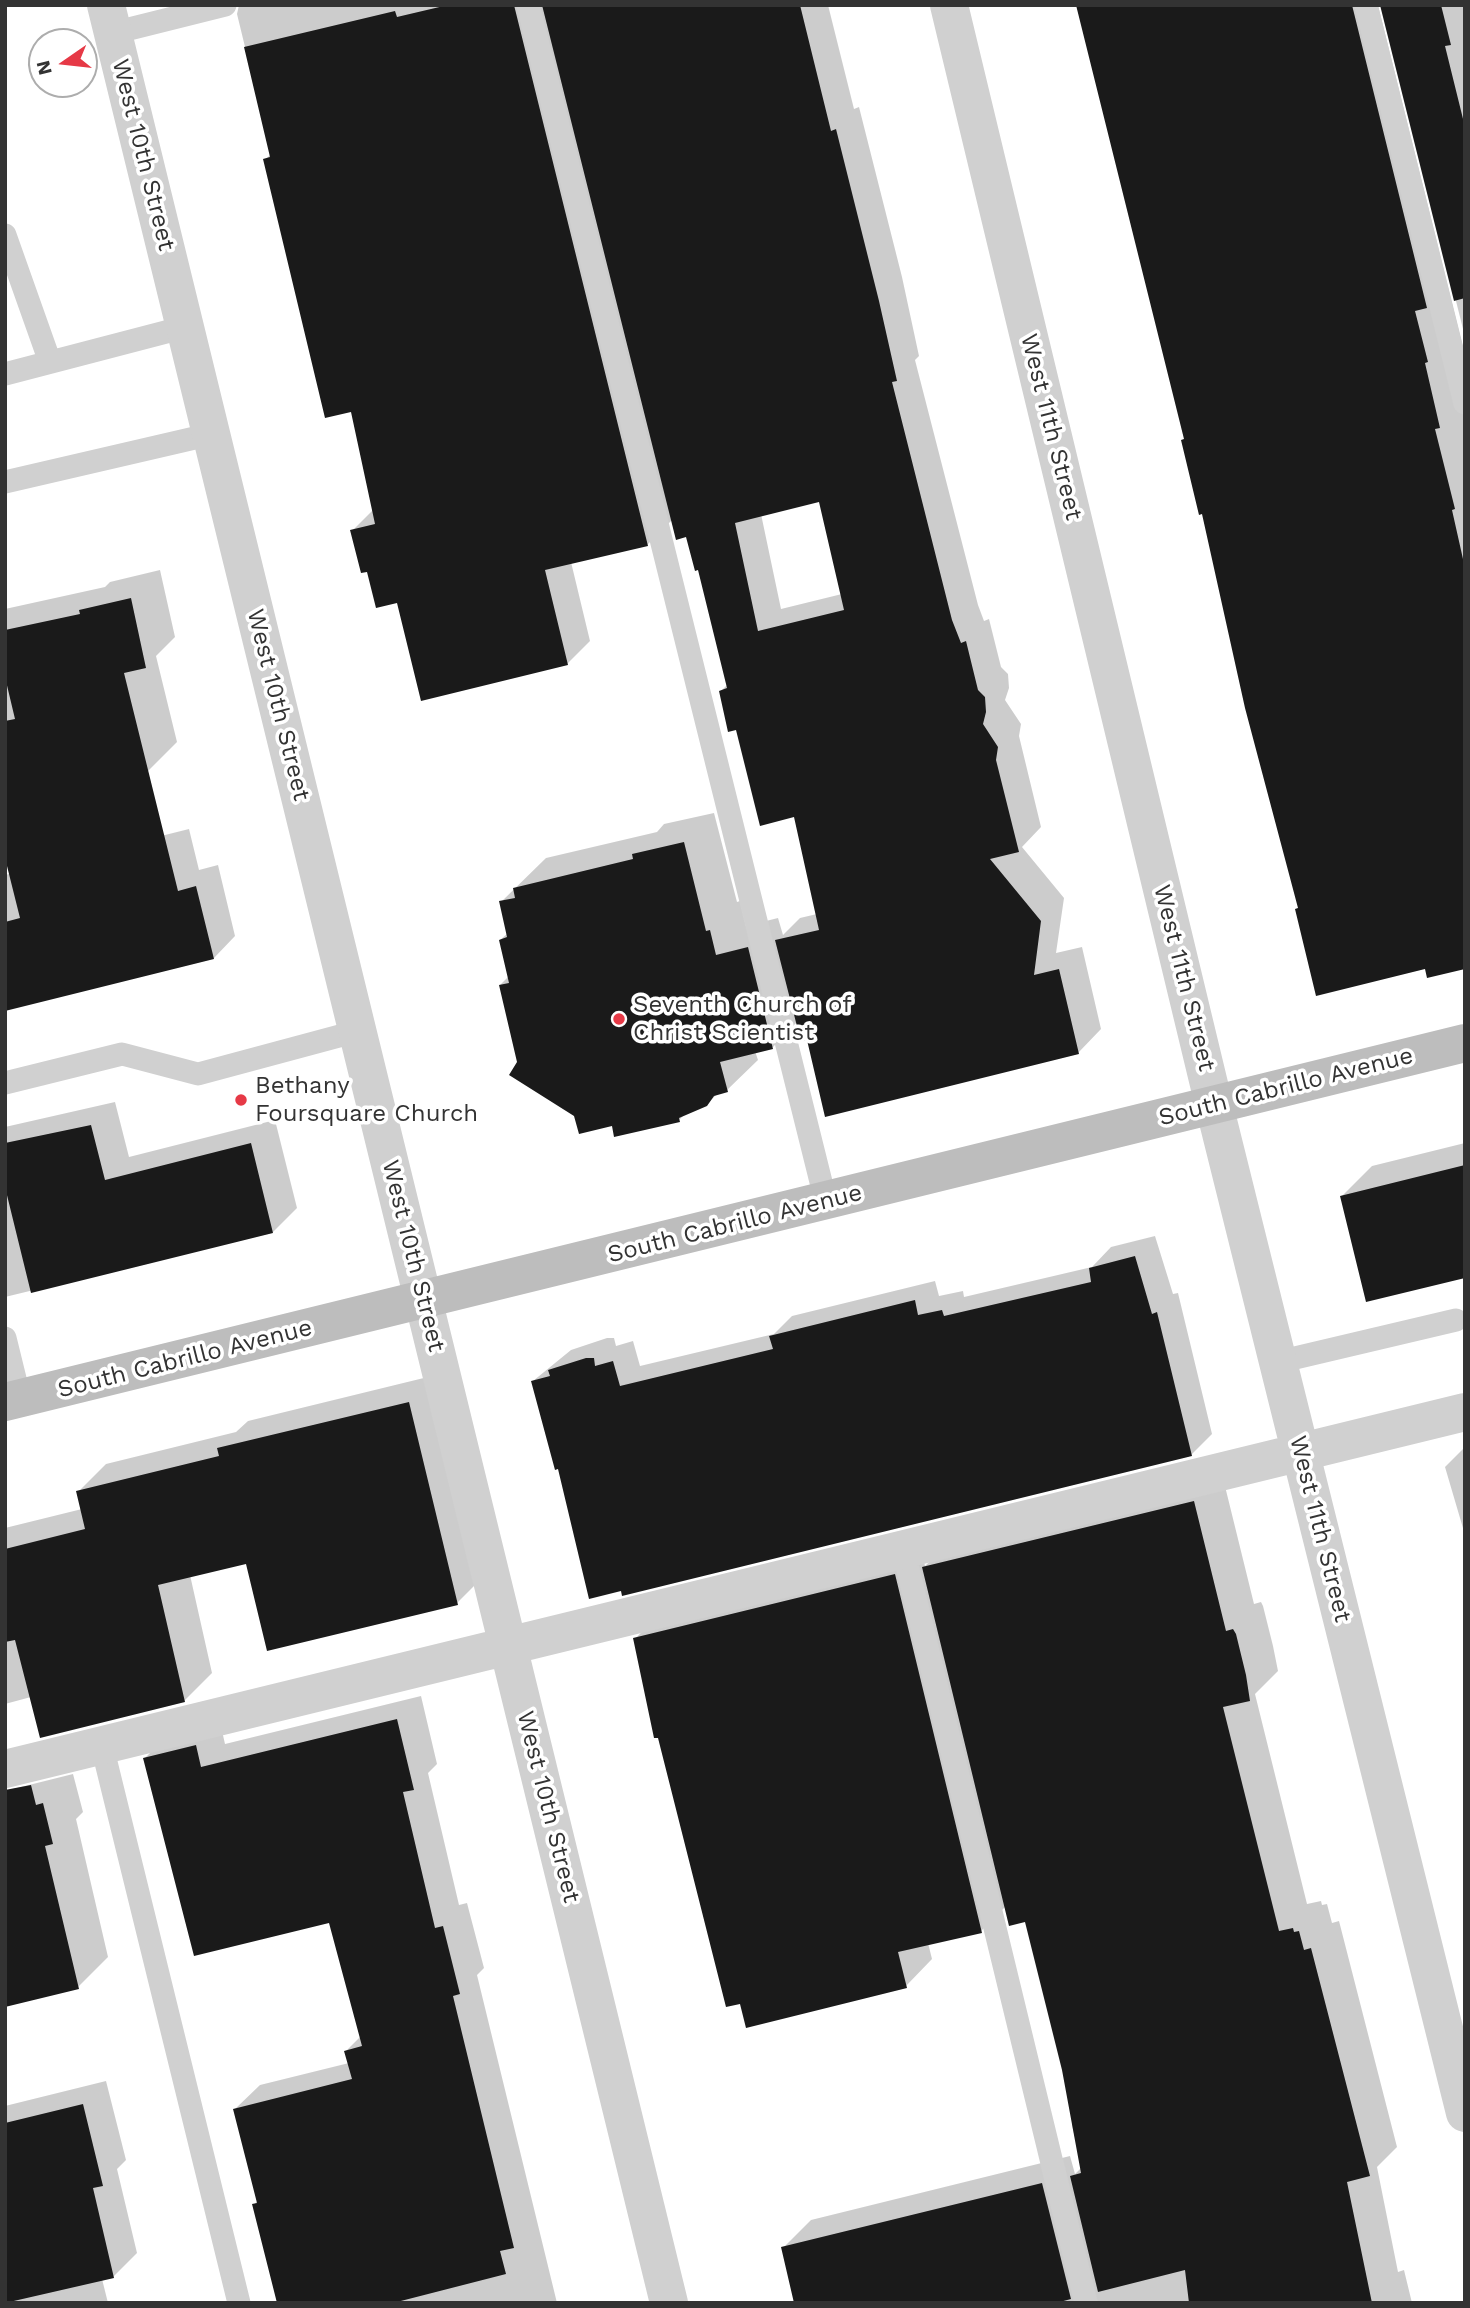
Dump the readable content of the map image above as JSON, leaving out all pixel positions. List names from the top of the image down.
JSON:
{
  "streets": {
    "street": ["West 10th Street", "West 11th Street", "South Cabrillo Avenue"]
  },
  "crossings": [
    ["West 10th Street", "South Cabrillo Avenue"],
    ["West 11th Street", "South Cabrillo Avenue"]
  ],
  "places": ["Seventh Church of Christ Scientist", "Bethany Foursquare Church"],
  "north": "left"
}
